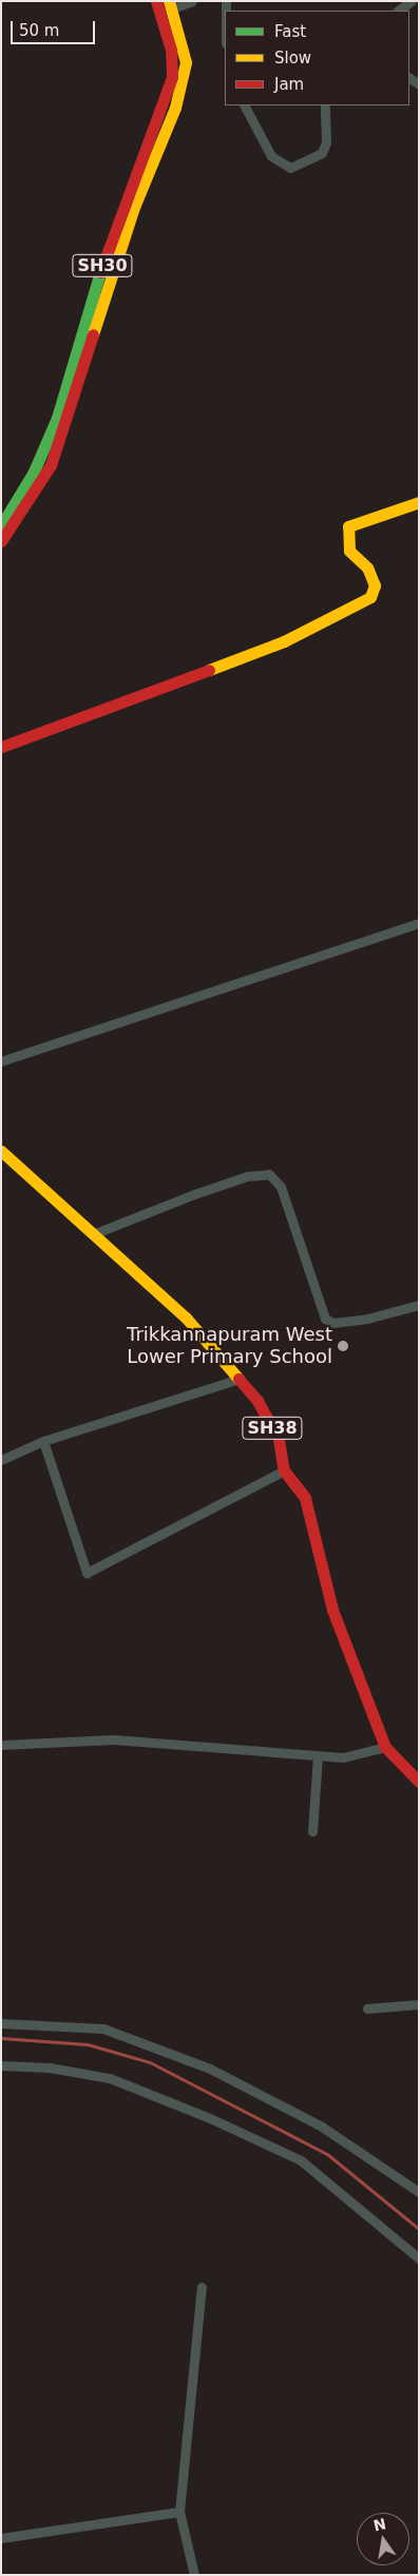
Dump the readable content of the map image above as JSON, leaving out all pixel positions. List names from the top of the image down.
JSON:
{
  "streets": {
    "main road": ["SH30", "SH38"]
  },
  "places": ["Trikkannapuram West Lower Primary School"],
  "legend": ["Fast", "Slow", "Jam"],
  "scale_bar": "50 m",
  "north": "top"
}
